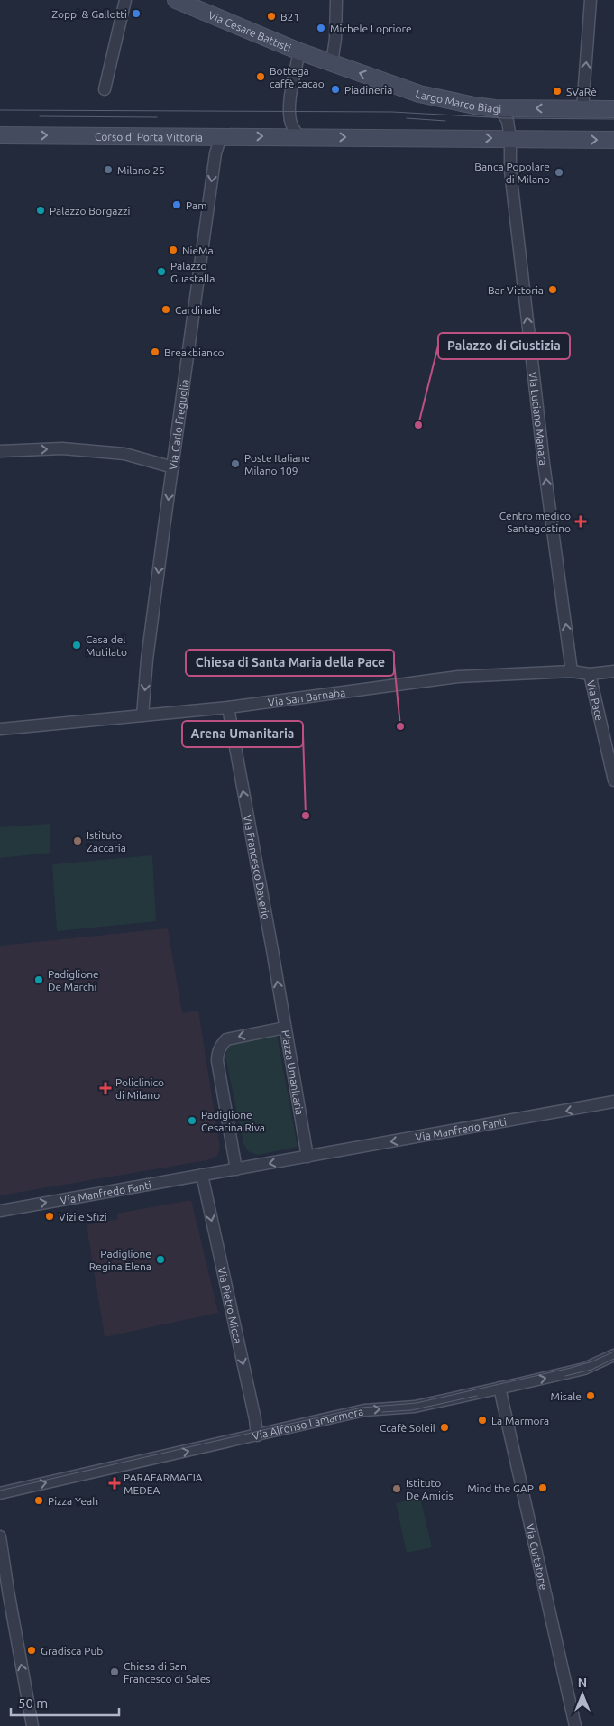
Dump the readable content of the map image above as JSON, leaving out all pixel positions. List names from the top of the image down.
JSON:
{
  "streets": {
    "street": [
      "Via Cesare Battisti",
      "Largo Marco Biagi",
      "Corso di Porta Vittoria",
      "Via Luciano Manara",
      "Via Carlo Freguglia",
      "Via San Barnaba",
      "Via Pace",
      "Via Francesco Daverio",
      "Piazza Umanitaria",
      "Via Manfredo Fanti",
      "Via Pietro Micca",
      "Via Alfonso Lamarmora",
      "Via Curtatone"
    ]
  },
  "crossings": [
    ["Via Cesare Battisti", "Largo Marco Biagi"],
    ["Largo Marco Biagi", "Via Luciano Manara"],
    ["Corso di Porta Vittoria", "Via Carlo Freguglia"],
    ["Via Luciano Manara", "Via San Barnaba"],
    ["Via Carlo Freguglia", "Via San Barnaba"],
    ["Via San Barnaba", "Via Pace"],
    ["Via San Barnaba", "Via Francesco Daverio"],
    ["Via Francesco Daverio", "Piazza Umanitaria"],
    ["Piazza Umanitaria", "Via Manfredo Fanti"],
    ["Via Manfredo Fanti", "Via Pietro Micca"],
    ["Via Pietro Micca", "Via Alfonso Lamarmora"],
    ["Via Alfonso Lamarmora", "Via Curtatone"]
  ],
  "one_way": [
    "Corso di Porta Vittoria",
    "Via Luciano Manara",
    "Via Carlo Freguglia",
    "Via Francesco Daverio",
    "Via Pietro Micca",
    "Via Alfonso Lamarmora"
  ],
  "places": {
    "other": [
      "Zoppi & Gallotti",
      "B21",
      "Michele Lopriore",
      "Bottega caffè cacao",
      "Piadineria",
      "SVaRè",
      "Milano 25",
      "Banca Popolare di Milano",
      "Pam",
      "Palazzo Borgazzi",
      "NieMa",
      "Palazzo Guastalla",
      "Bar Vittoria",
      "Cardinale",
      "Breakbianco",
      "Palazzo di Giustizia",
      "Poste Italiane Milano 109",
      "Casa del Mutilato",
      "Chiesa di Santa Maria della Pace",
      "Arena Umanitaria",
      "Istituto Zaccaria",
      "Padiglione De Marchi",
      "Padiglione Cesarina Riva",
      "Vizi e Sfizi",
      "Padiglione Regina Elena",
      "Misale",
      "La Marmora",
      "Ccafè Soleil",
      "Mind the GAP",
      "Istituto De Amicis",
      "Pizza Yeah",
      "Gradisca Pub",
      "Chiesa di San Francesco di Sales"
    ],
    "health": ["Centro medico Santagostino", "Policlinico di Milano", "PARAFARMACIA MEDEA"]
  },
  "scale_bar": "50 m",
  "north": "top"
}
